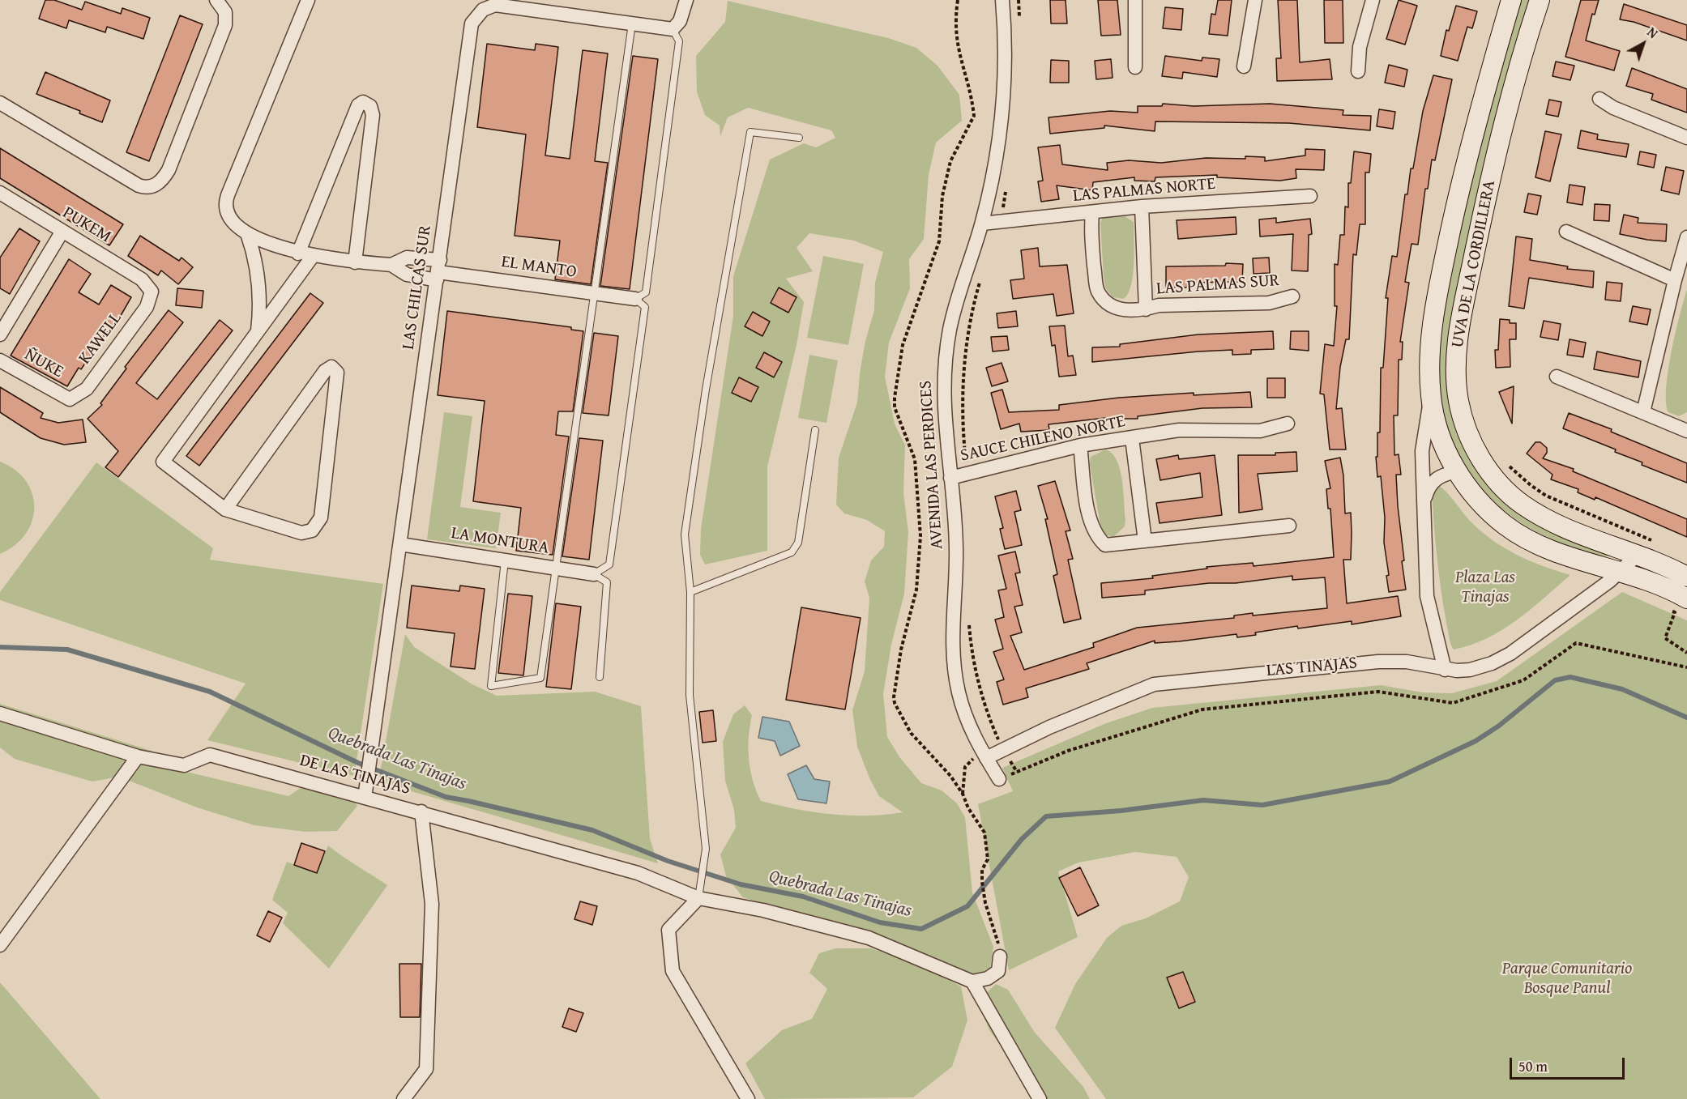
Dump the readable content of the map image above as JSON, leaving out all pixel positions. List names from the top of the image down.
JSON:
{
  "streets": {
    "street": [
      "LAS PALMAS NORTE",
      "PUKEM",
      "UVA DE LA CORDILLERA",
      "EL MANTO",
      "LAS PALMAS SUR",
      "LAS CHILCAS SUR",
      "KAWELL",
      "ÑUKE",
      "SAUCE CHILENO NORTE",
      "AVENIDA LAS PERDICES",
      "LA MONTURA",
      "LAS TINAJAS",
      "DE LAS TINAJAS"
    ]
  },
  "crossings": [
    ["LAS PALMAS NORTE", "LAS PALMAS SUR"],
    ["LAS PALMAS NORTE", "AVENIDA LAS PERDICES"],
    ["PUKEM", "KAWELL"],
    ["UVA DE LA CORDILLERA", "LAS TINAJAS"],
    ["EL MANTO", "LAS CHILCAS SUR"],
    ["LAS CHILCAS SUR", "LA MONTURA"],
    ["LAS CHILCAS SUR", "DE LAS TINAJAS"],
    ["KAWELL", "ÑUKE"],
    ["SAUCE CHILENO NORTE", "AVENIDA LAS PERDICES"],
    ["AVENIDA LAS PERDICES", "LAS TINAJAS"]
  ],
  "water": ["Quebrada Las Tinajas"],
  "parks": ["Plaza Las Tinajas", "Parque Comunitario Bosque Panul"],
  "scale_bar": "50 m",
  "north": "top right"
}
